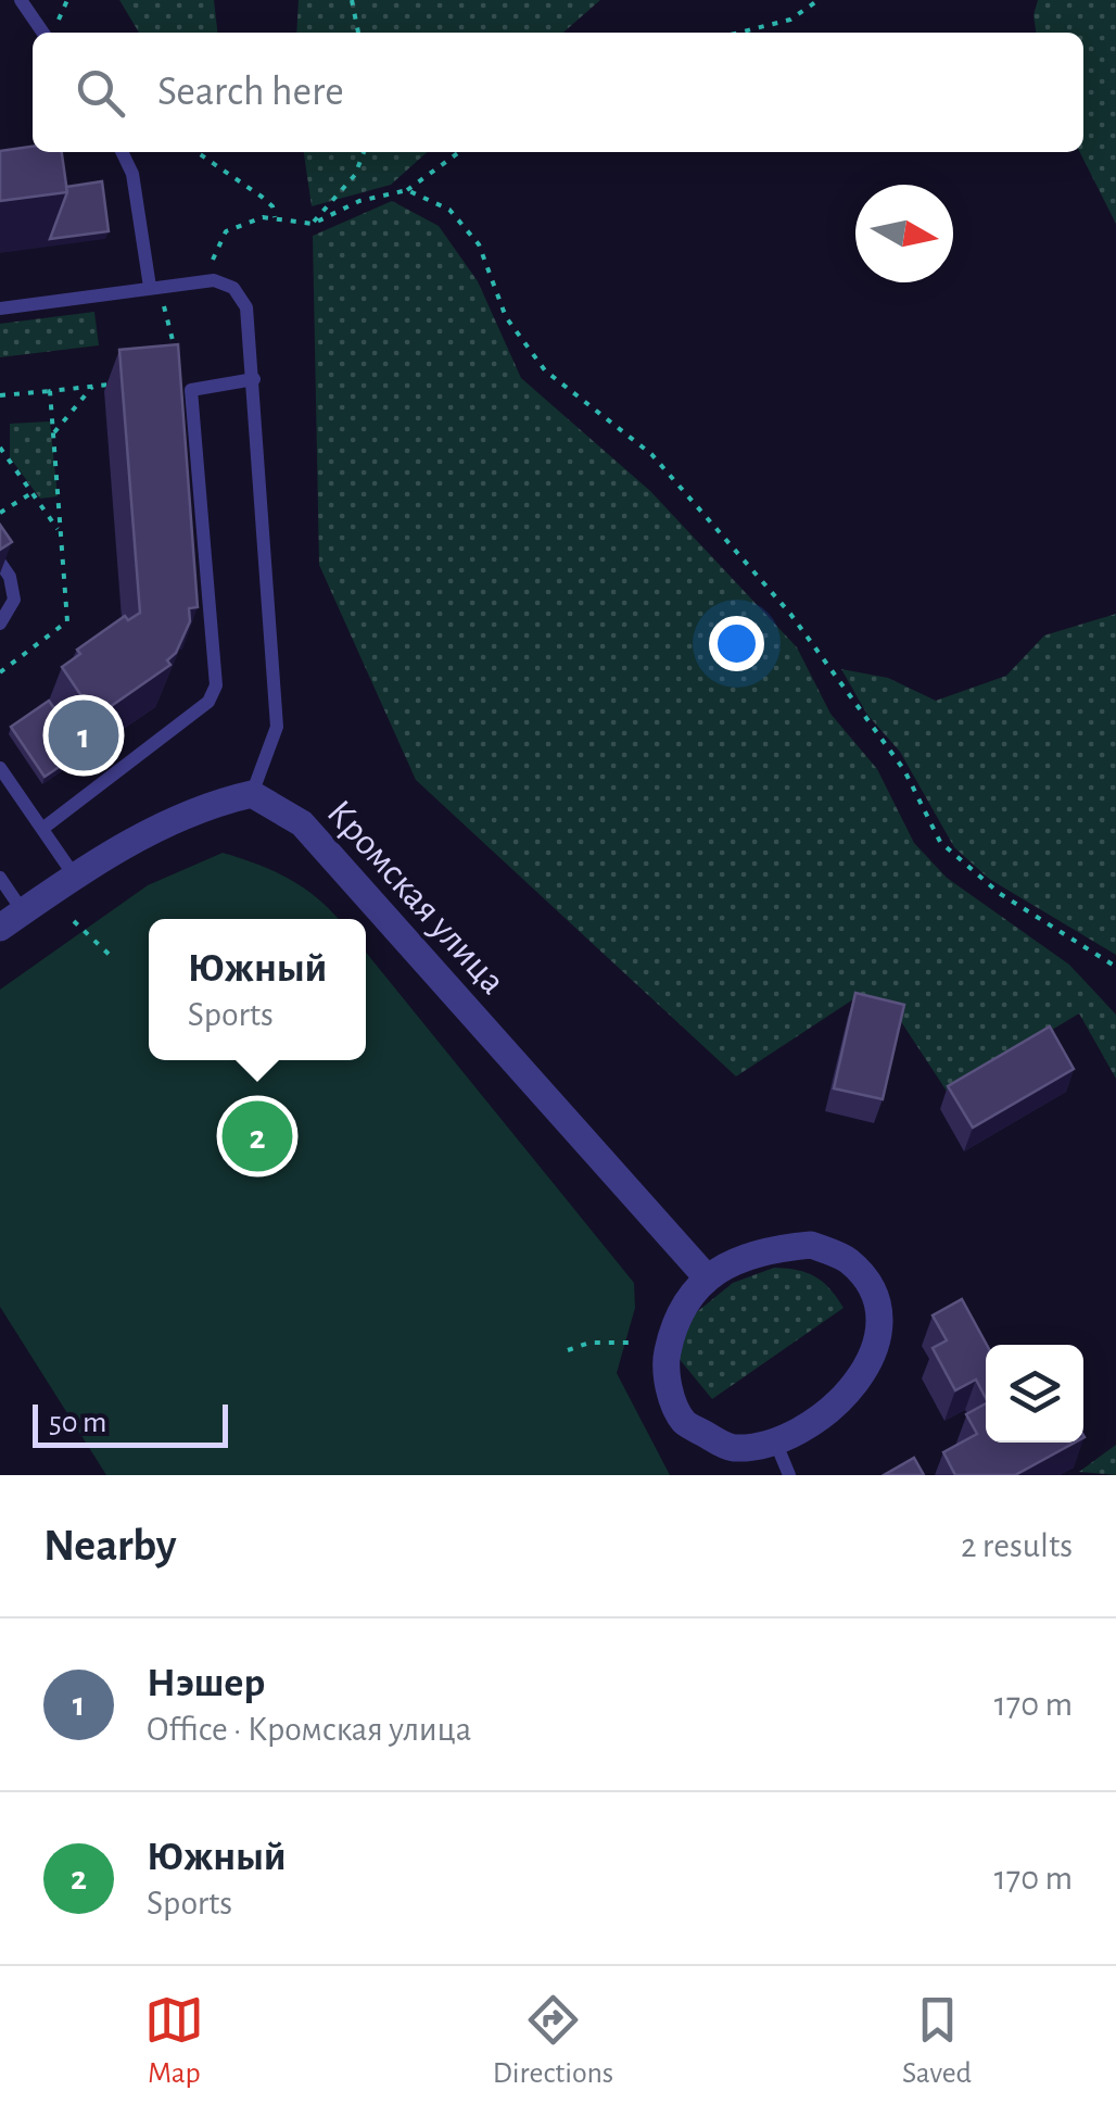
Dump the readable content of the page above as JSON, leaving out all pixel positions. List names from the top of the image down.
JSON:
{
  "streets": {
    "street": ["Кромская улица"]
  },
  "scale_bar": "50 m",
  "north": "right",
  "page": {
    "search": "Search here",
    "pins": ["1", "2"],
    "popup": ["Южный", "Sports"],
    "scale": "50 m",
    "heading": ["Nearby", "2 results"],
    "list": [
      {
        "mark": "1",
        "name": "Нэшер",
        "note": "Office · Кромская улица",
        "value": "170 m"
      },
      {
        "mark": "2",
        "name": "Южный",
        "note": "Sports",
        "value": "170 m"
      }
    ],
    "nav": ["Map", "Directions", "Saved"]
  }
}
